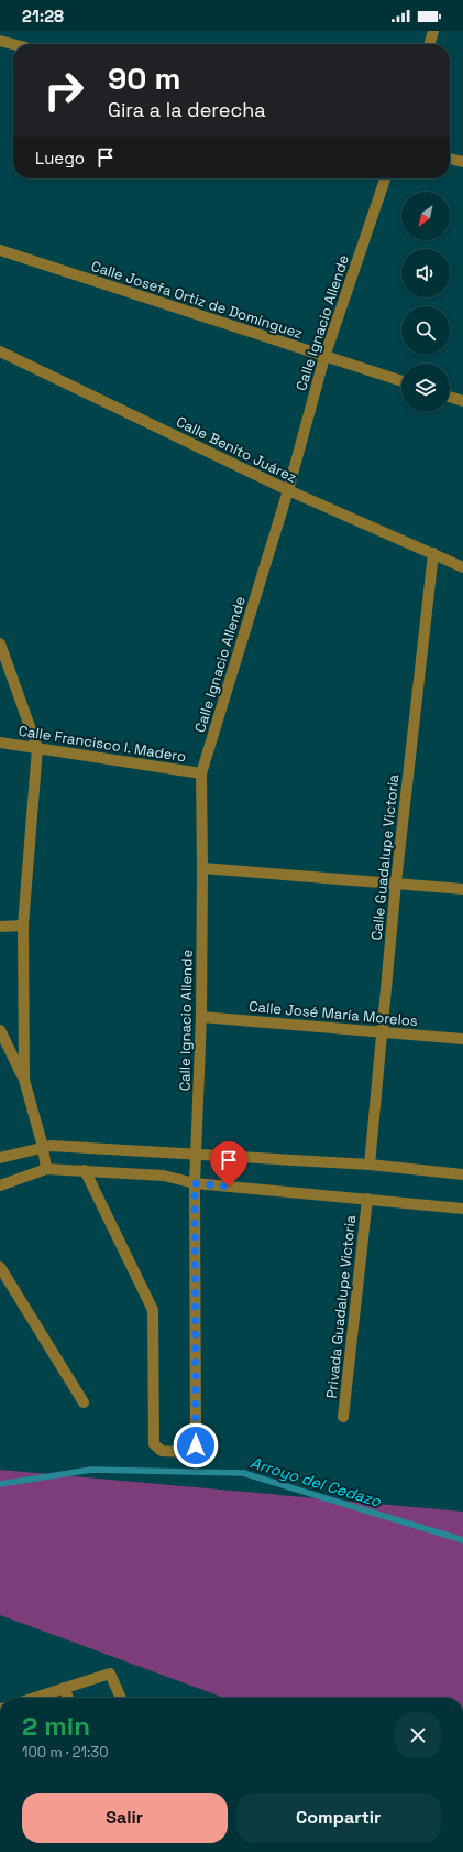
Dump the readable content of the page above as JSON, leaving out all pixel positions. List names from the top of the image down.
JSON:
{
  "streets": {
    "street": [
      "Calle Josefa Ortiz de Domínguez",
      "Calle Ignacio Allende",
      "Calle Benito Juárez",
      "Calle Francisco I. Madero",
      "Calle Guadalupe Victoria",
      "Calle José María Morelos",
      "Privada Guadalupe Victoria"
    ]
  },
  "crossings": [
    ["Calle Josefa Ortiz de Domínguez", "Calle Ignacio Allende"],
    ["Calle Ignacio Allende", "Calle Benito Juárez"],
    ["Calle Ignacio Allende", "Calle Francisco I. Madero"],
    ["Calle Ignacio Allende", "Calle José María Morelos"],
    ["Calle Benito Juárez", "Calle Guadalupe Victoria"],
    ["Calle Guadalupe Victoria", "Calle José María Morelos"]
  ],
  "water": ["Arroyo del Cedazo"],
  "north": "bottom left",
  "page": {
    "status": "21:28",
    "turn": ["90 m", "Gira a la derecha"],
    "then": "Luego",
    "heading": ["2 min", "100 m · 21:30"],
    "buttons": ["Salir", "Compartir"]
  }
}
